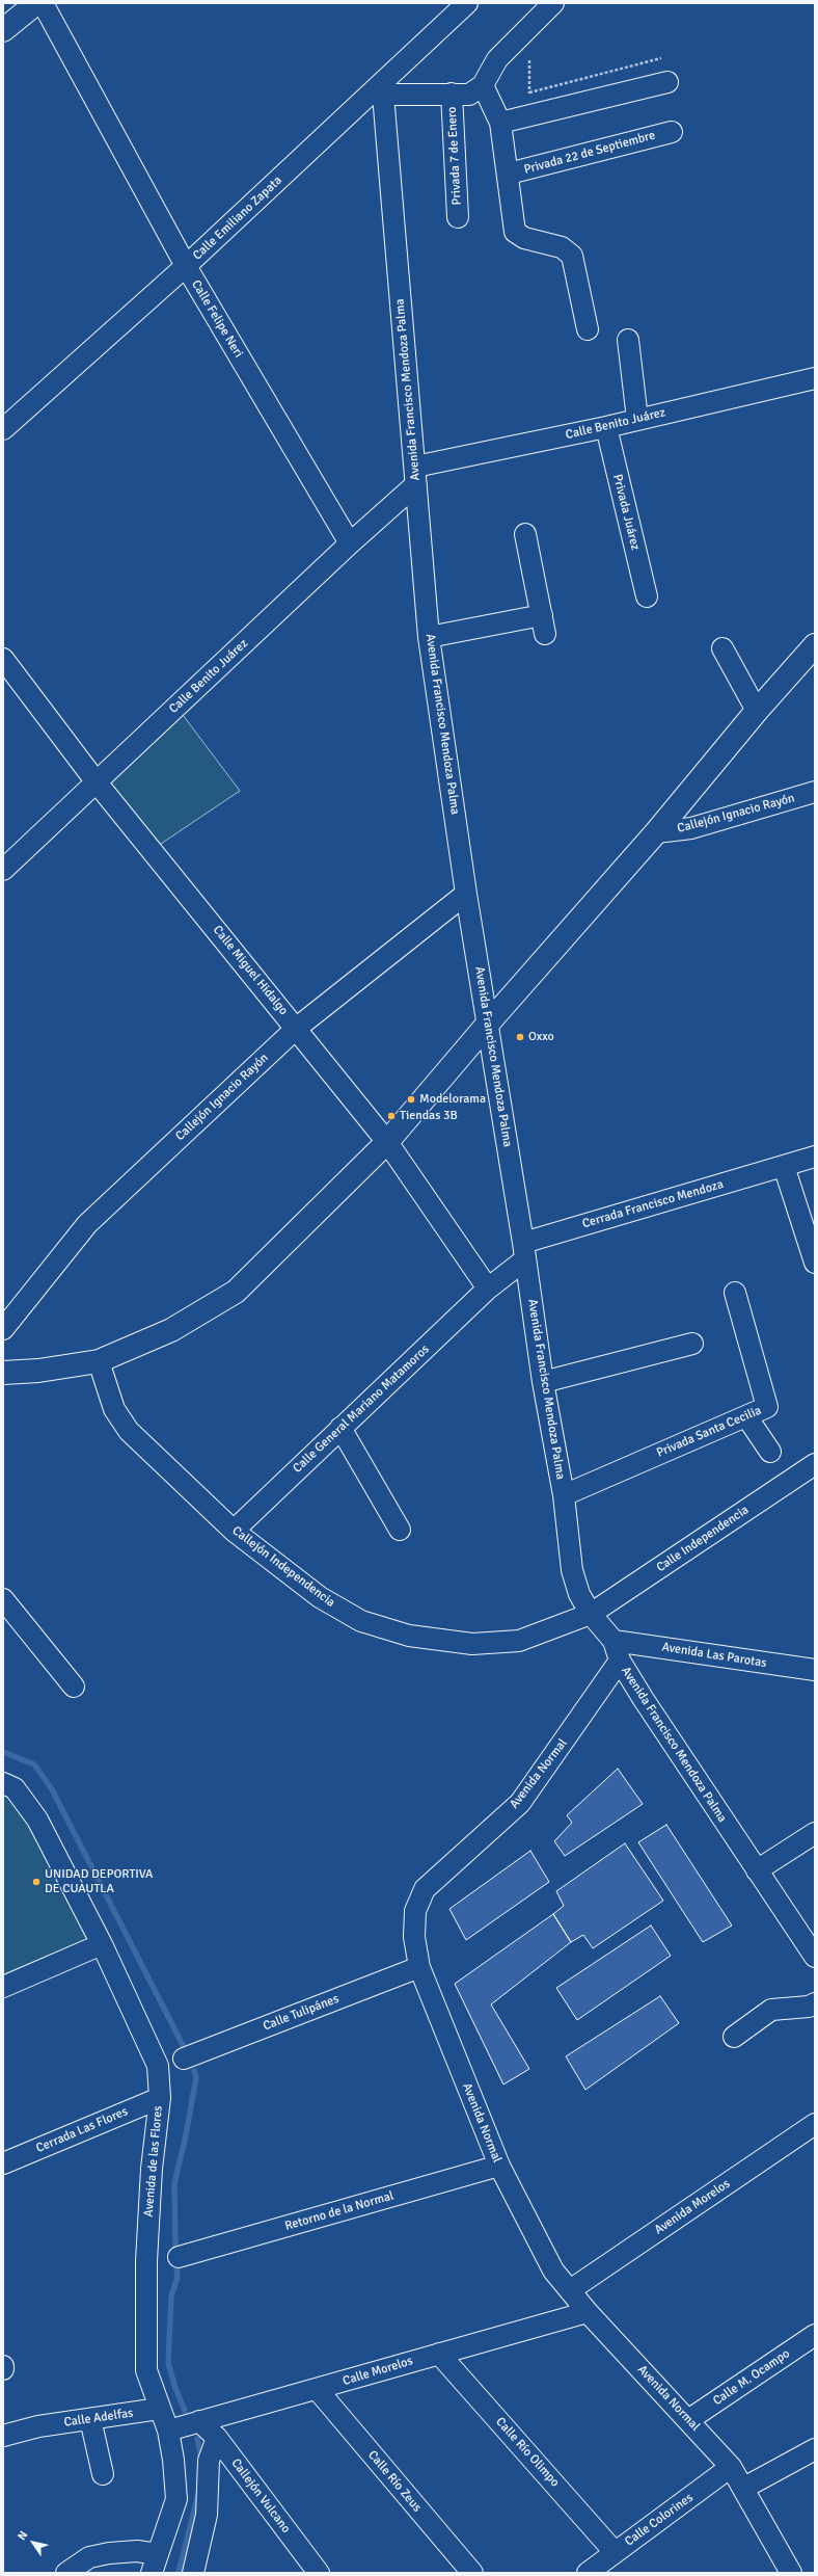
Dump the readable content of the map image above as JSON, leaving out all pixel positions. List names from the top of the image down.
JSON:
{
  "streets": {
    "street": [
      "Privada 22 de Septiembre",
      "Privada 7 de Enero",
      "Calle Emiliano Zapata",
      "Calle Felipe Neri",
      "Avenida Francisco Mendoza Palma",
      "Calle Benito Juárez",
      "Privada Juárez",
      "Callejón Ignacio Rayón",
      "Calle Miguel Hidalgo",
      "Cerrada Francisco Mendoza",
      "Calle General Mariano Matamoros",
      "Privada Santa Cecilia",
      "Calle Independencia",
      "Callejón Independencia",
      "Avenida Las Parotas",
      "Avenida Normal",
      "Calle Tulipánes",
      "Cerrada Las Flores",
      "Avenida de las Flores",
      "Avenida Morelos",
      "Retorno de la Normal",
      "Calle Morelos",
      "Calle M. Ocampo",
      "Calle Adelfas",
      "Calle Río Olimpo",
      "Calle Río Zeus",
      "Callejón Vulcano",
      "Calle Colorines"
    ]
  },
  "crossings": [
    ["Calle Emiliano Zapata", "Calle Felipe Neri"],
    ["Calle Emiliano Zapata", "Avenida Francisco Mendoza Palma"],
    ["Calle Felipe Neri", "Calle Benito Juárez"],
    ["Avenida Francisco Mendoza Palma", "Calle Benito Juárez"],
    ["Avenida Francisco Mendoza Palma", "Callejón Ignacio Rayón"],
    ["Avenida Francisco Mendoza Palma", "Cerrada Francisco Mendoza"],
    ["Avenida Francisco Mendoza Palma", "Calle General Mariano Matamoros"],
    ["Avenida Francisco Mendoza Palma", "Privada Santa Cecilia"],
    ["Avenida Francisco Mendoza Palma", "Calle Independencia"],
    ["Avenida Francisco Mendoza Palma", "Callejón Independencia"],
    ["Avenida Francisco Mendoza Palma", "Avenida Las Parotas"],
    ["Avenida Francisco Mendoza Palma", "Avenida Normal"],
    ["Calle Benito Juárez", "Privada Juárez"],
    ["Calle Benito Juárez", "Calle Miguel Hidalgo"],
    ["Callejón Ignacio Rayón", "Calle Miguel Hidalgo"],
    ["Calle Miguel Hidalgo", "Calle General Mariano Matamoros"],
    ["Cerrada Francisco Mendoza", "Calle General Mariano Matamoros"],
    ["Calle General Mariano Matamoros", "Callejón Independencia"],
    ["Calle Independencia", "Callejón Independencia"],
    ["Avenida Normal", "Calle Tulipánes"],
    ["Avenida Normal", "Avenida Morelos"],
    ["Avenida Normal", "Retorno de la Normal"],
    ["Avenida Normal", "Calle Morelos"],
    ["Avenida Normal", "Calle M. Ocampo"],
    ["Avenida Normal", "Calle Colorines"],
    ["Cerrada Las Flores", "Avenida de las Flores"],
    ["Avenida de las Flores", "Calle Morelos"],
    ["Avenida de las Flores", "Calle Adelfas"],
    ["Avenida de las Flores", "Callejón Vulcano"],
    ["Calle Morelos", "Calle Río Olimpo"],
    ["Calle Morelos", "Calle Río Zeus"],
    ["Calle Morelos", "Callejón Vulcano"],
    ["Calle Río Olimpo", "Calle Colorines"]
  ],
  "places": [
    "Oxxo",
    "Modelorama",
    "Tiendas 3B",
    "UNIDAD DEPORTIVA DE CUAUTLA"
  ],
  "north": "top left"
}
